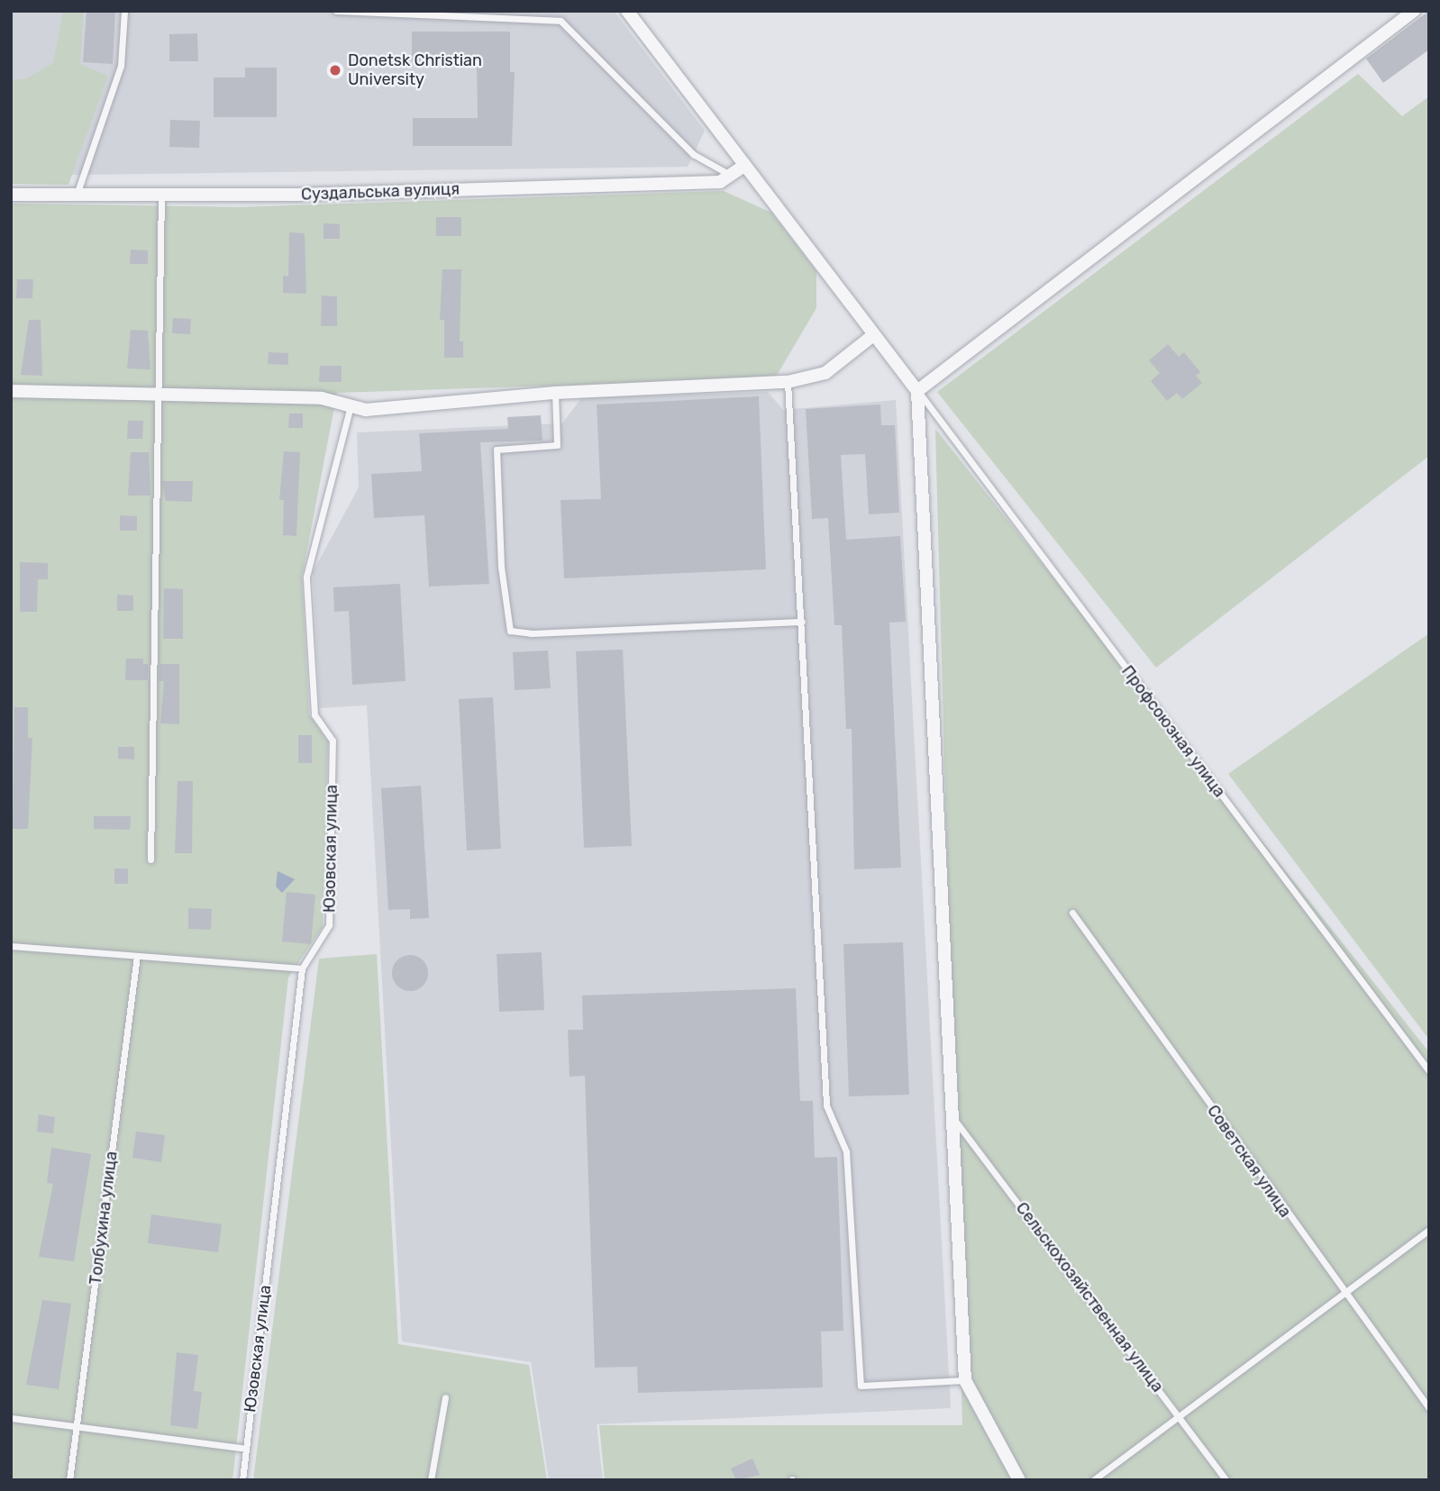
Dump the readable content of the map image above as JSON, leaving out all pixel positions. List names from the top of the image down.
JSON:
{
  "streets": {
    "street": ["Суздальська вулиця"],
    "lane": [
      "Профсоюзная улица",
      "Юзовская улица",
      "Советская улица",
      "Толбухина улица",
      "Сельскохозяйственная улица"
    ]
  },
  "places": ["Donetsk Christian University"]
}
